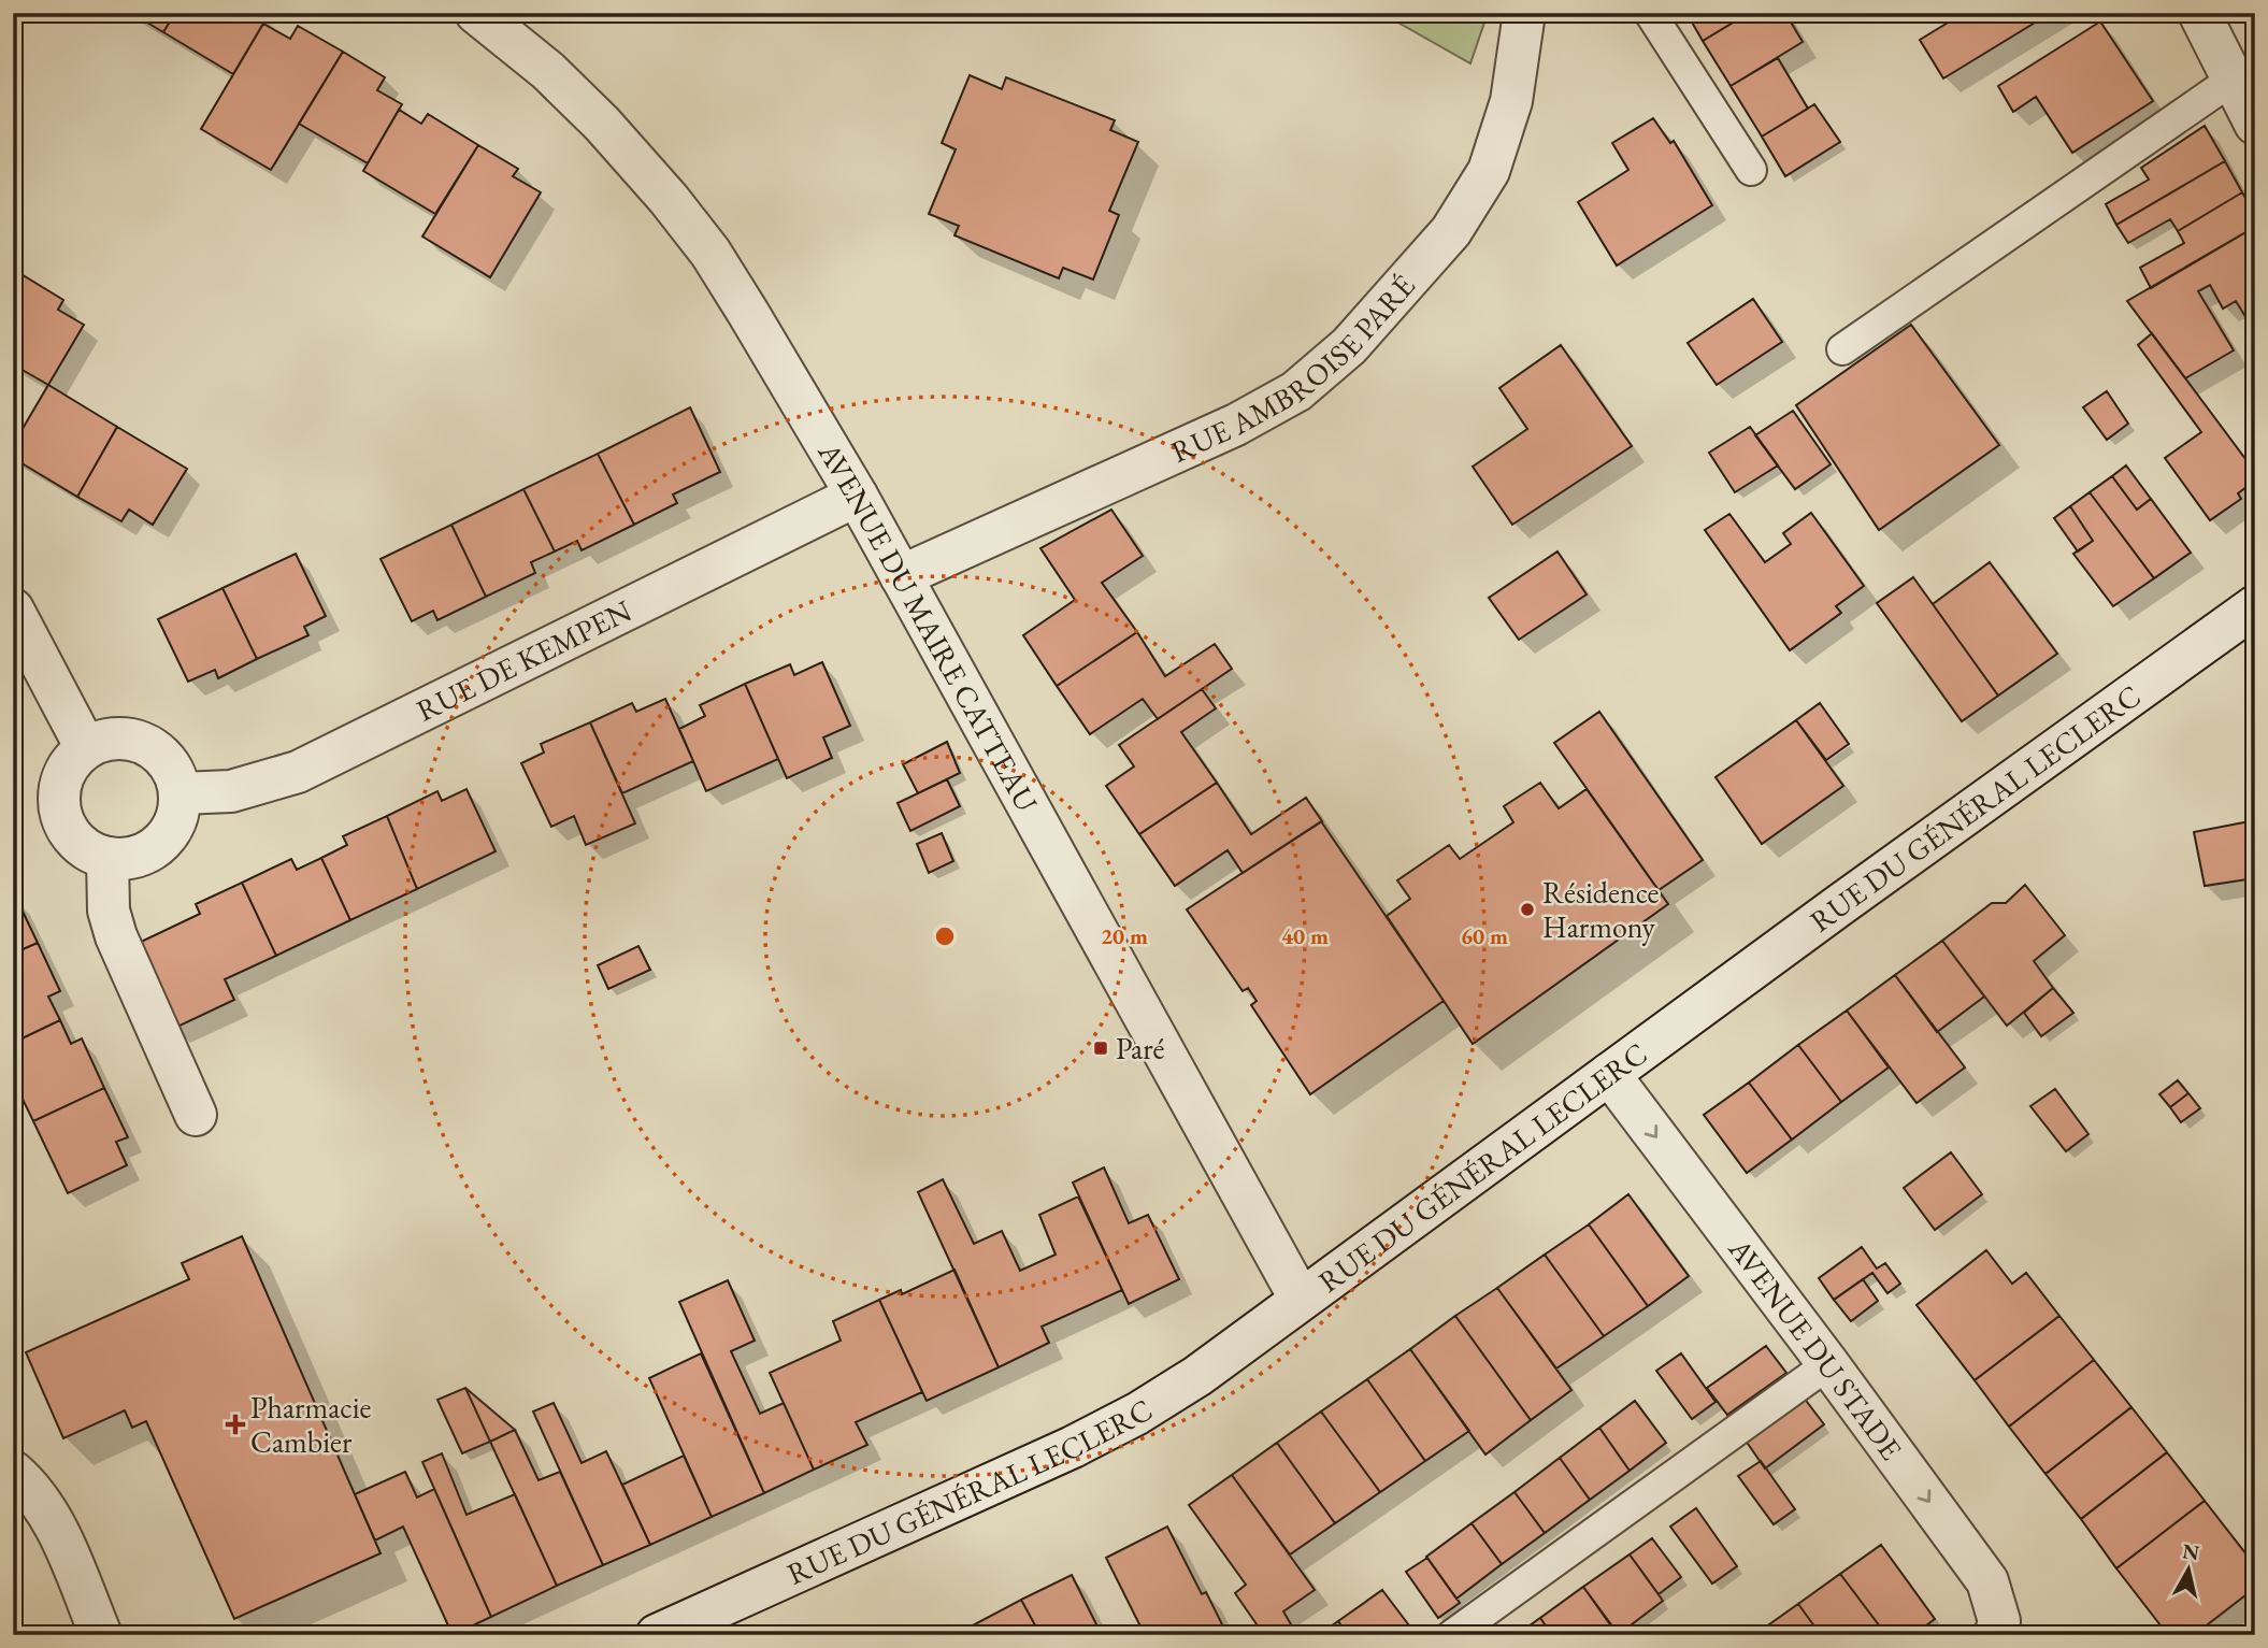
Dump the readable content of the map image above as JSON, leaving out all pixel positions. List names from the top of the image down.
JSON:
{
  "streets": {
    "street": [
      "RUE AMBROISE PARÉ",
      "AVENUE DU MAIRE CATTEAU",
      "RUE DE KEMPEN",
      "RUE DU GÉNÉRAL LECLERC",
      "AVENUE DU STADE"
    ]
  },
  "crossings": [
    ["RUE AMBROISE PARÉ", "AVENUE DU MAIRE CATTEAU"],
    ["AVENUE DU MAIRE CATTEAU", "RUE DE KEMPEN"],
    ["AVENUE DU MAIRE CATTEAU", "RUE DU GÉNÉRAL LECLERC"],
    ["RUE DU GÉNÉRAL LECLERC", "AVENUE DU STADE"]
  ],
  "one_way": ["AVENUE DU STADE"],
  "places": {
    "other": ["Résidence Harmony"],
    "transit": ["Paré"],
    "health": ["Pharmacie Cambier"]
  },
  "north": "top",
  "rings": ["20 m", "40 m", "60 m"]
}
